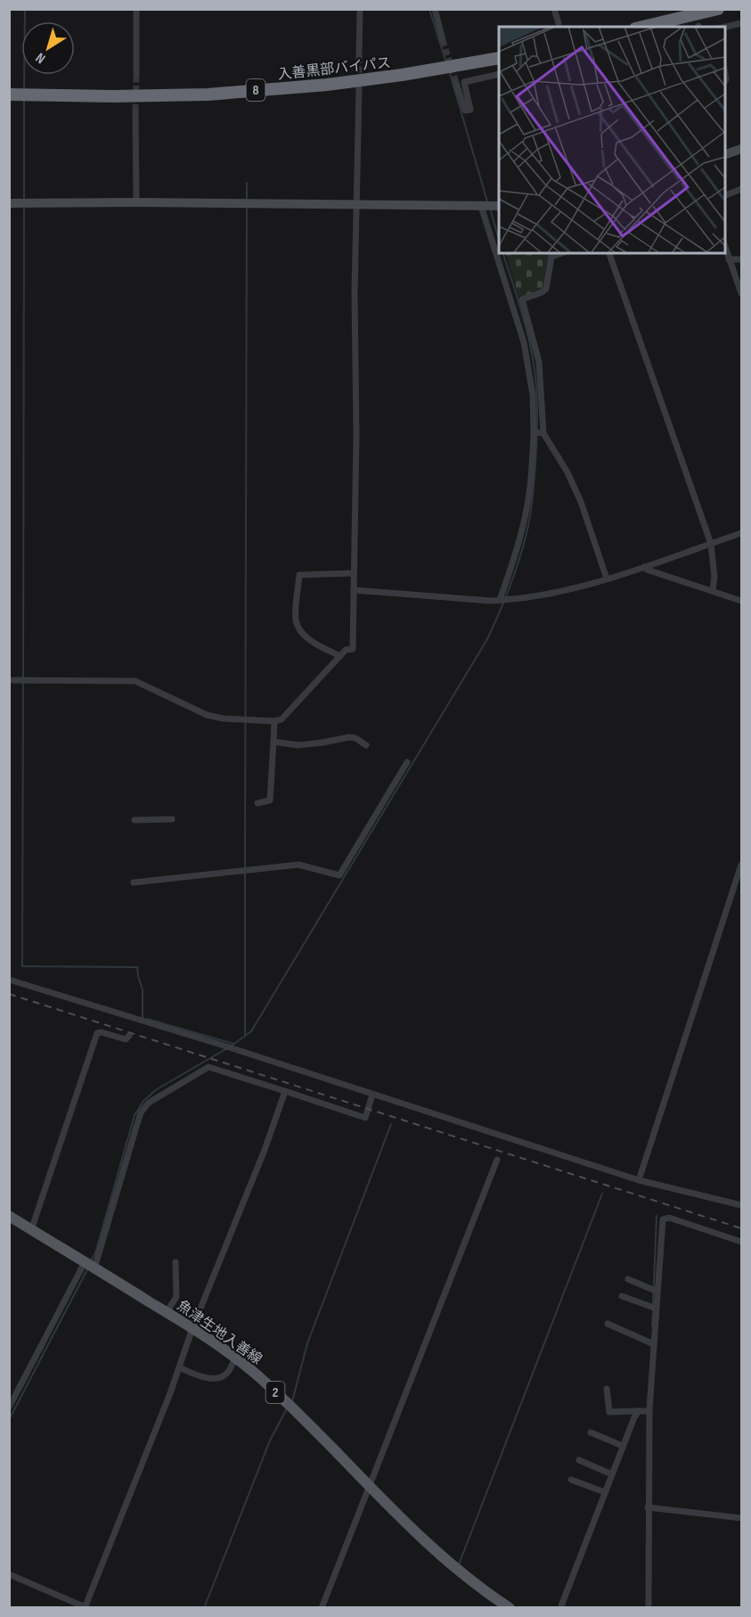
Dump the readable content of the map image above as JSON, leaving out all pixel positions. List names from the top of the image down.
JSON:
{
  "streets": {
    "highway": ["入善黒部バイパス", "8"],
    "main road": ["魚津生地入善線", "2"]
  },
  "north": "bottom left"
}
